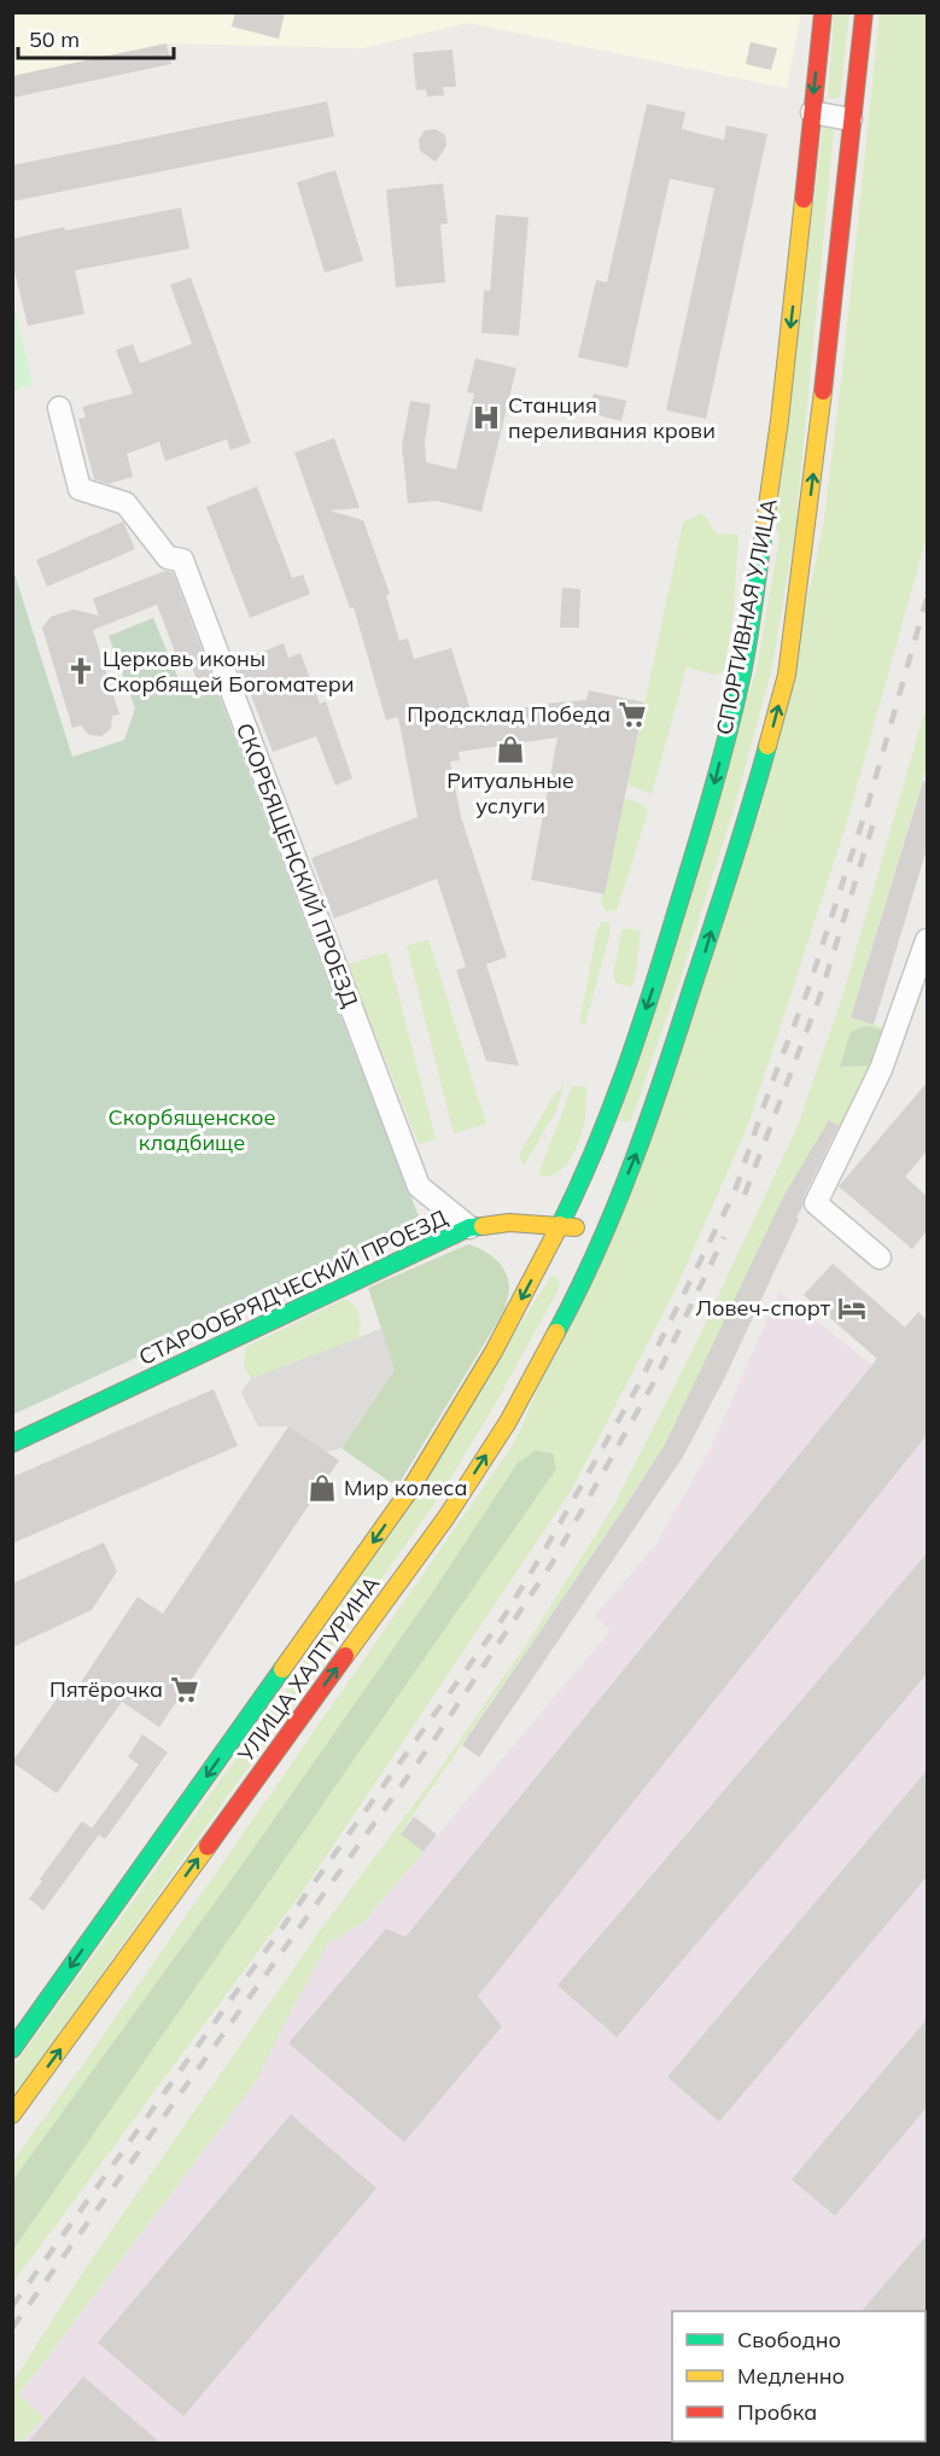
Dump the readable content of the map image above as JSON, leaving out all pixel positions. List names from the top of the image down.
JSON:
{
  "streets": {
    "main road": ["СПОРТИВНАЯ УЛИЦА", "СТАРООБРЯДЧЕСКИЙ ПРОЕЗД", "УЛИЦА ХАЛТУРИНА"],
    "street": ["СКОРБЯЩЕНСКИЙ ПРОЕЗД"]
  },
  "crossings": [
    ["СПОРТИВНАЯ УЛИЦА", "СТАРООБРЯДЧЕСКИЙ ПРОЕЗД"],
    ["СПОРТИВНАЯ УЛИЦА", "УЛИЦА ХАЛТУРИНА"],
    ["СКОРБЯЩЕНСКИЙ ПРОЕЗД", "СТАРООБРЯДЧЕСКИЙ ПРОЕЗД"],
    ["СТАРООБРЯДЧЕСКИЙ ПРОЕЗД", "УЛИЦА ХАЛТУРИНА"]
  ],
  "parks": ["Скорбященское кладбище"],
  "places": {
    "hospital": ["Станция переливания крови"],
    "church": ["Церковь иконы Скорбящей Богоматери"],
    "supermarket": ["Продсклад Победа", "Пятёрочка"],
    "shop": ["Ритуальные услуги", "Мир колеса"],
    "hotel": ["Ловеч-спорт"]
  },
  "legend": ["Свободно", "Медленно", "Пробка"],
  "scale_bar": "50 m"
}
